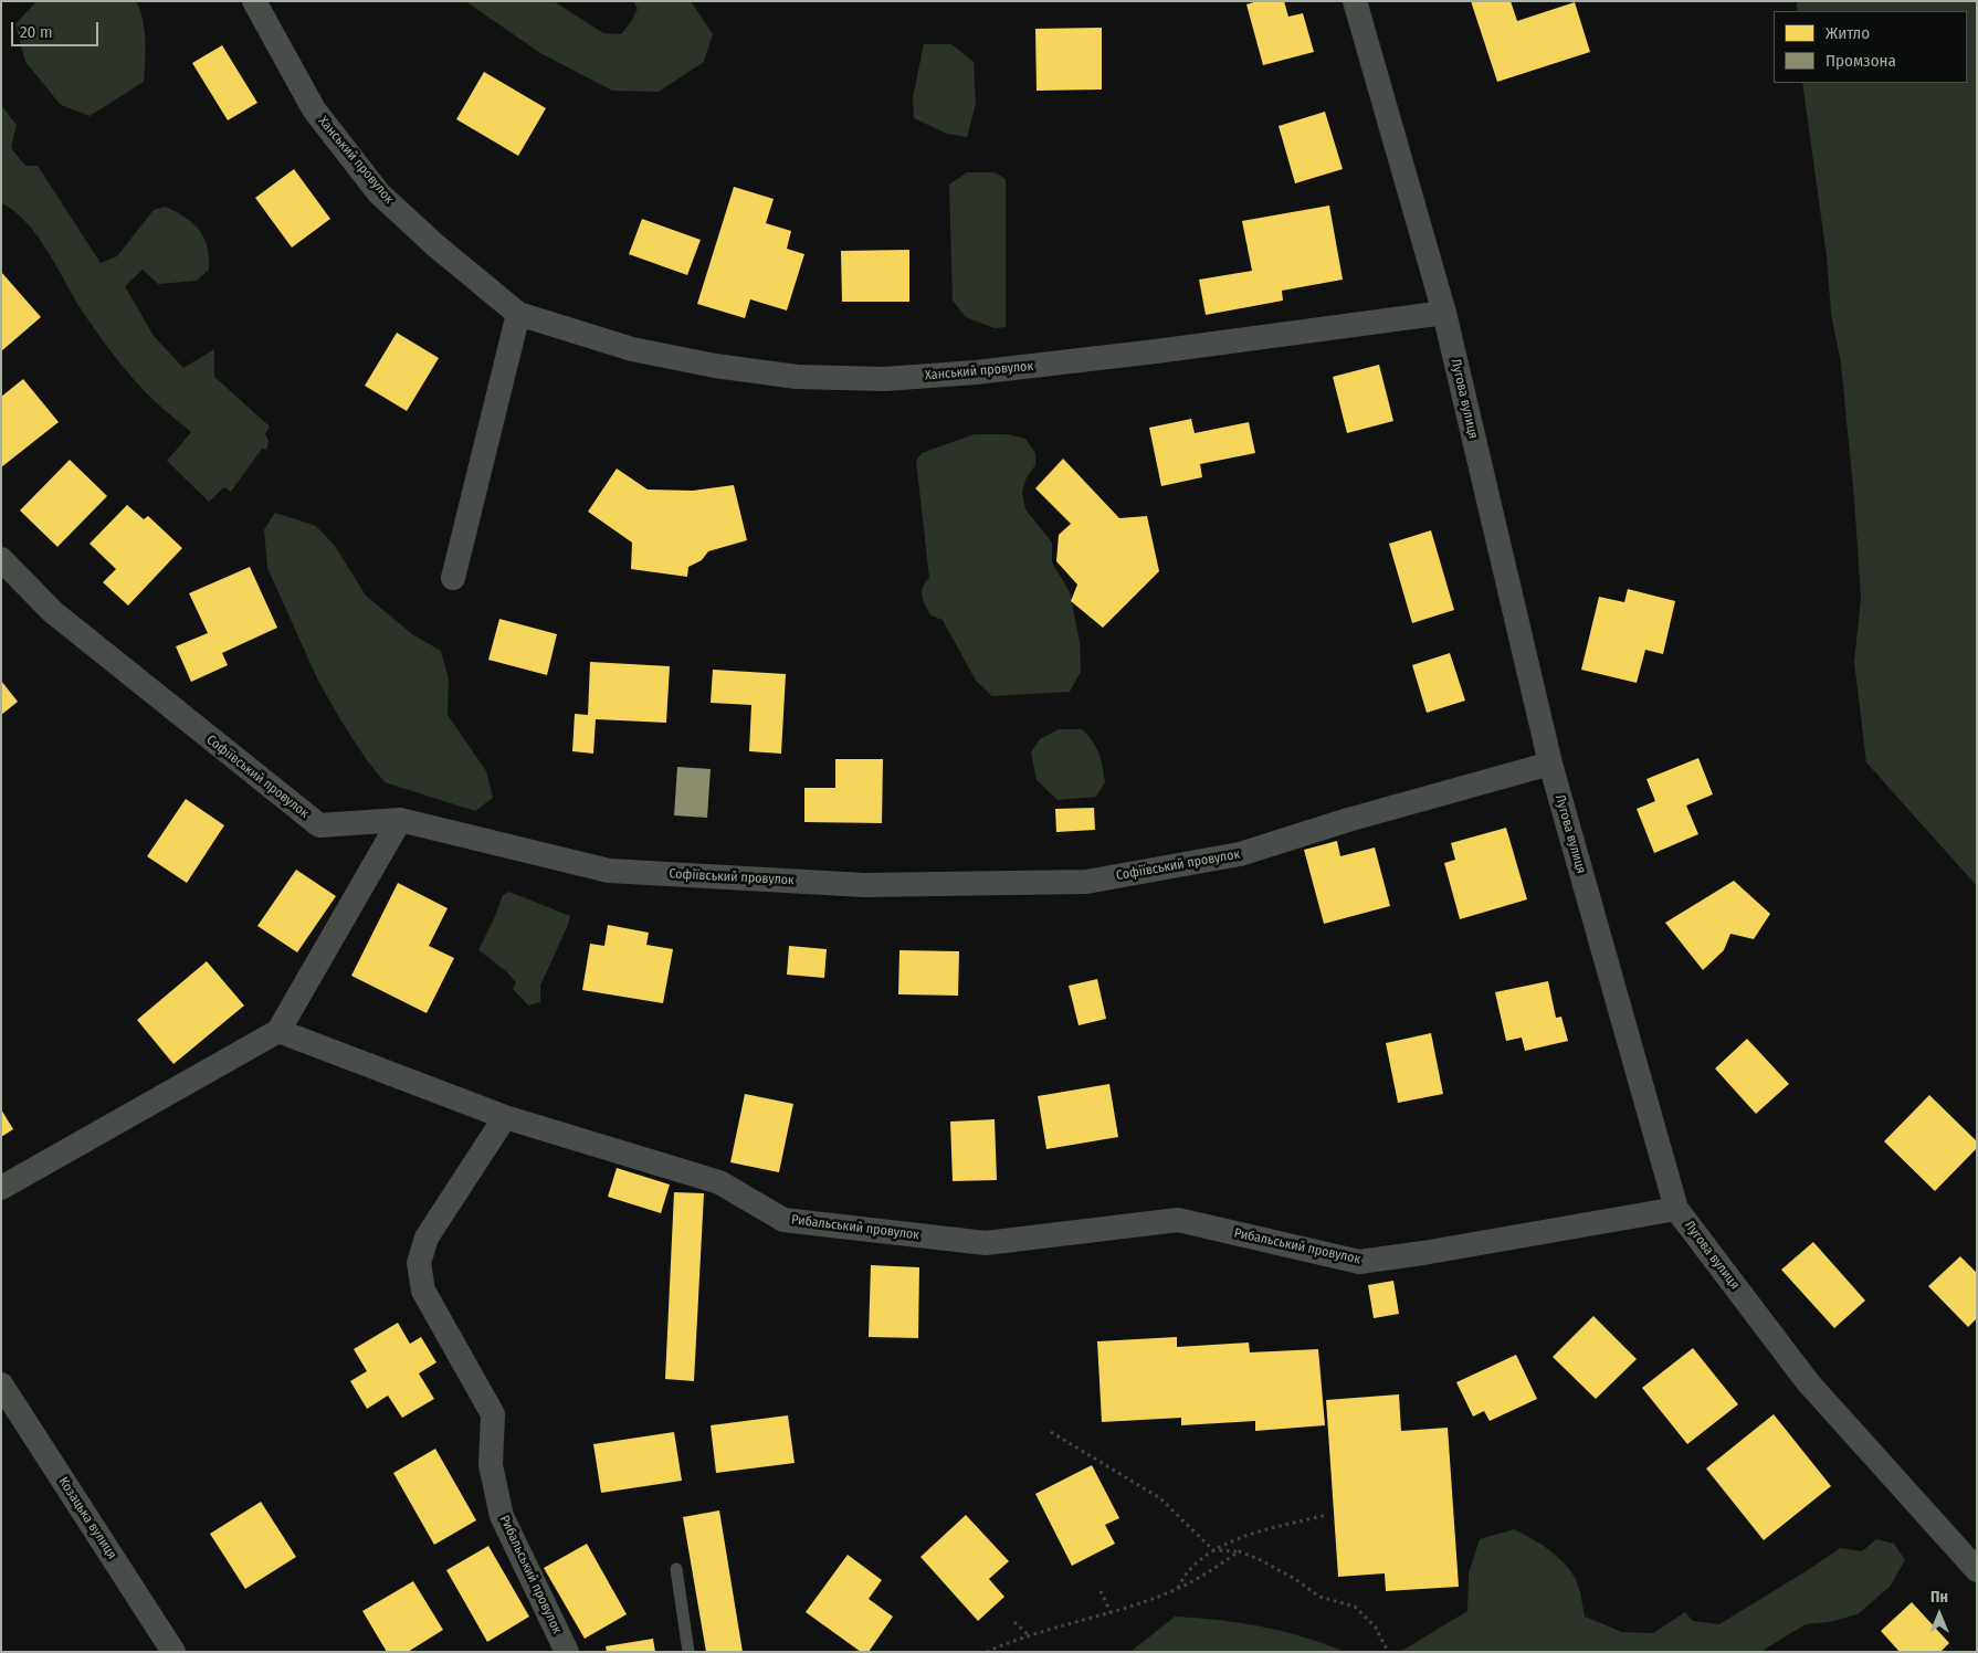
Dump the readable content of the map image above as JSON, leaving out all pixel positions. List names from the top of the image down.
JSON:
{
  "streets": {
    "street": [
      "Ханський провулок",
      "Лугова вулиця",
      "Софіївський провулок",
      "Рибальський провулок",
      "Козацька вулиця"
    ]
  },
  "crossings": [
    ["Ханський провулок", "Лугова вулиця"],
    ["Лугова вулиця", "Софіївський провулок"],
    ["Лугова вулиця", "Рибальський провулок"]
  ],
  "legend": ["Житло", "Промзона"],
  "scale_bar": "20 m",
  "north": "top"
}
